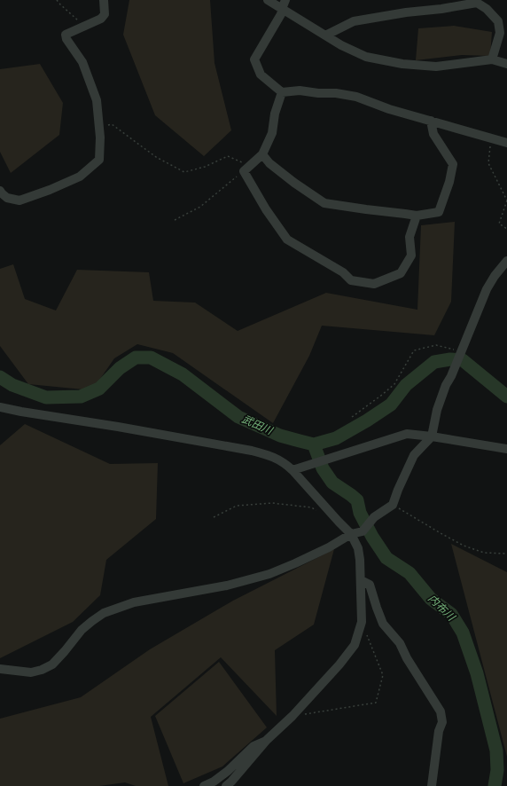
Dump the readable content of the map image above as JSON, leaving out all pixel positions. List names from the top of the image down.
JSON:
{
  "water": ["武田川", "内布川"]
}
